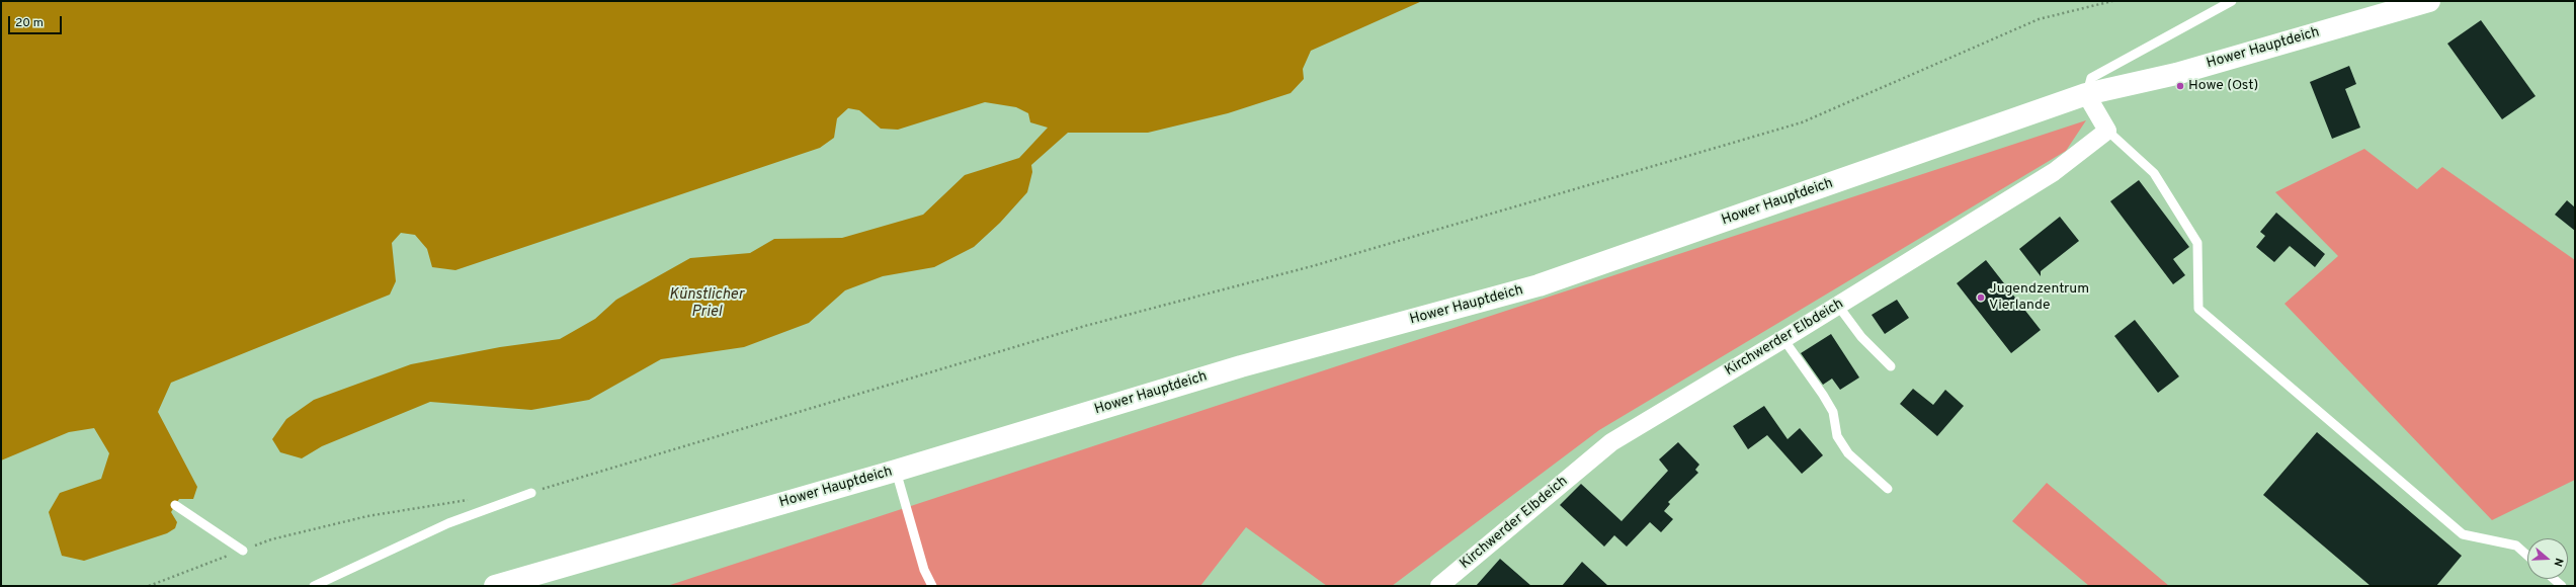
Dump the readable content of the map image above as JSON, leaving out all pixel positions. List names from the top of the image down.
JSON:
{
  "streets": {
    "street": ["Hower Hauptdeich", "Kirchwerder Elbdeich"]
  },
  "water": ["Künstlicher Priel"],
  "places": ["Howe (Ost)", "Jugendzentrum Vierlande"],
  "scale_bar": "20 m",
  "north": "right"
}
